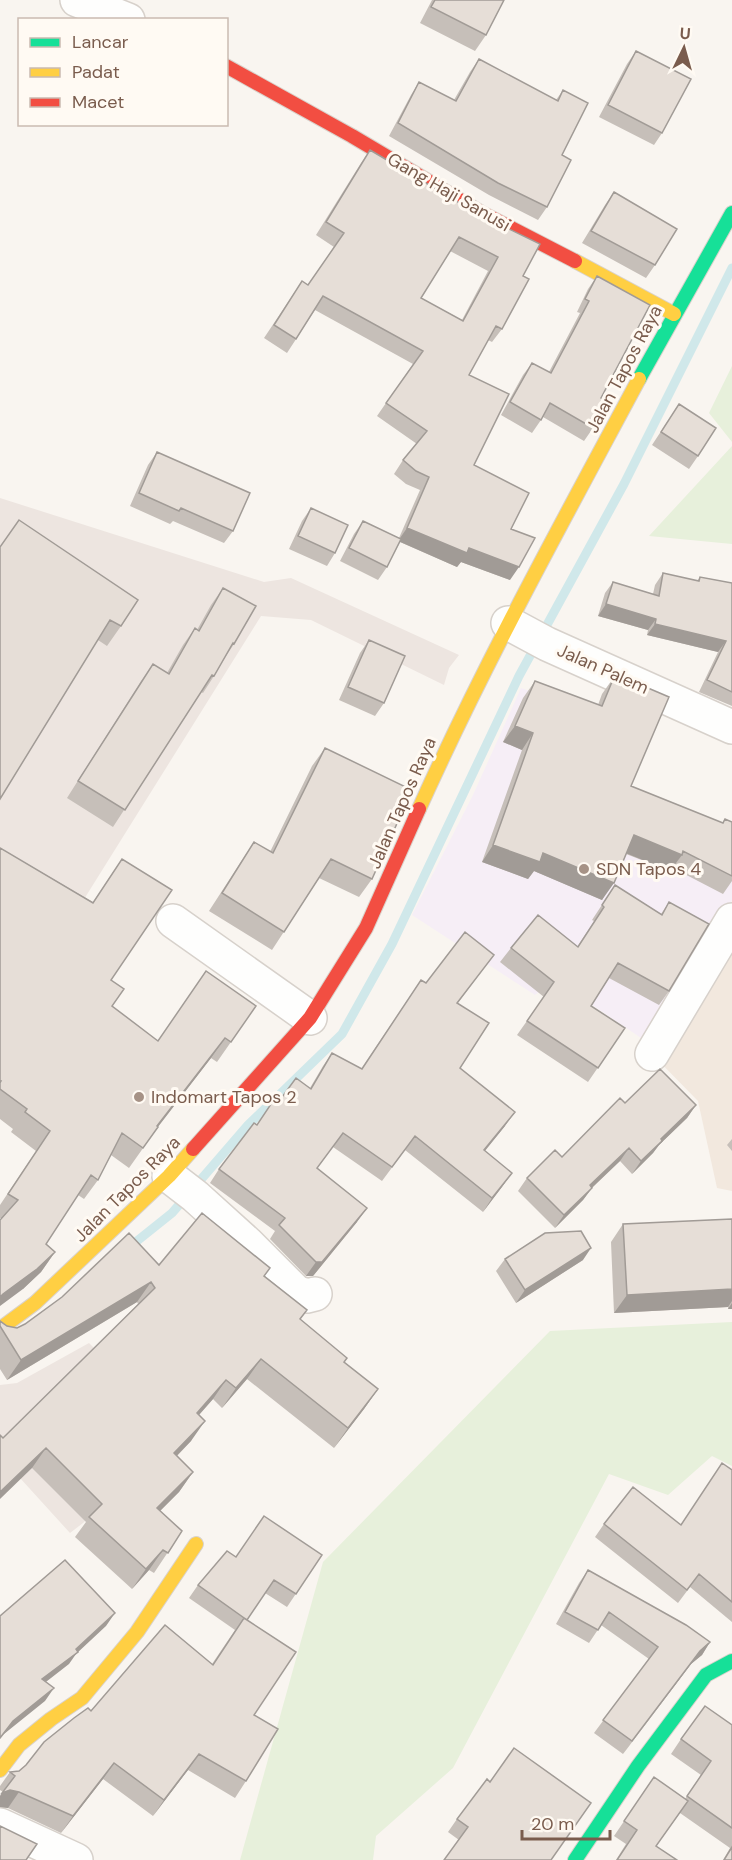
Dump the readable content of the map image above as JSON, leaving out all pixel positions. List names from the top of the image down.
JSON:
{
  "streets": {
    "main road": ["Gang Haji Sanusi", "Jalan Tapos Raya"],
    "street": ["Jalan Palem"]
  },
  "crossings": [
    ["Gang Haji Sanusi", "Jalan Tapos Raya"],
    ["Jalan Tapos Raya", "Jalan Palem"]
  ],
  "places": ["SDN Tapos 4", "Indomart Tapos 2"],
  "legend": ["Lancar", "Padat", "Macet"],
  "scale_bar": "20 m",
  "north": "top"
}
